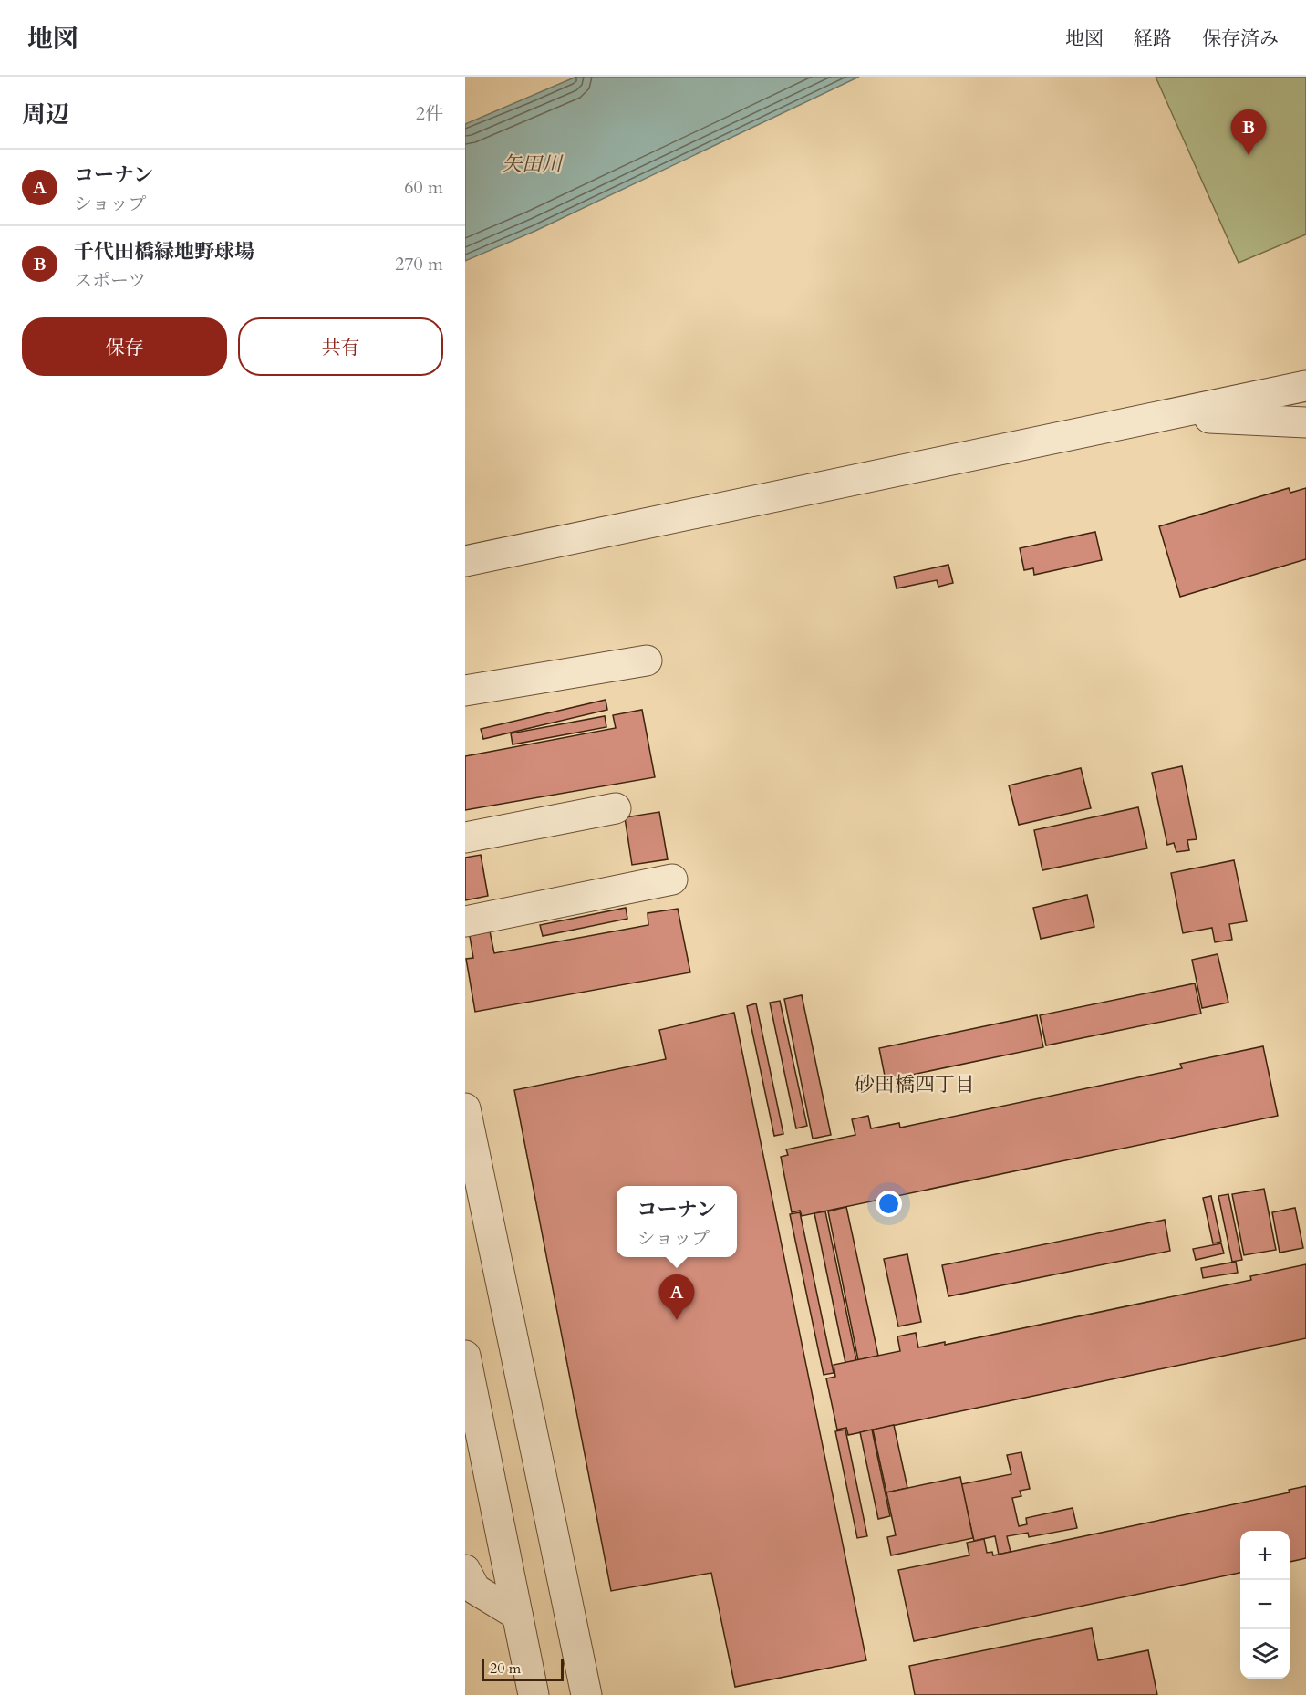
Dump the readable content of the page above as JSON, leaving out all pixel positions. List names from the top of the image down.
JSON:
{
  "districts": ["砂田橋四丁目"],
  "water": ["矢田川"],
  "scale_bar": "20 m",
  "page": {
    "header": "地図",
    "nav": ["地図", "経路", "保存済み"],
    "heading": ["周辺", "2件"],
    "pins": ["B", "A"],
    "list": [
      {
        "mark": "A",
        "name": "コーナン",
        "note": "ショップ",
        "value": "60 m"
      },
      {
        "mark": "B",
        "name": "千代田橋緑地野球場",
        "note": "スポーツ",
        "value": "270 m"
      }
    ],
    "buttons": ["保存", "共有"],
    "popup": ["コーナン", "ショップ"],
    "map_buttons": ["+", "−"],
    "scale": "20 m"
  }
}
